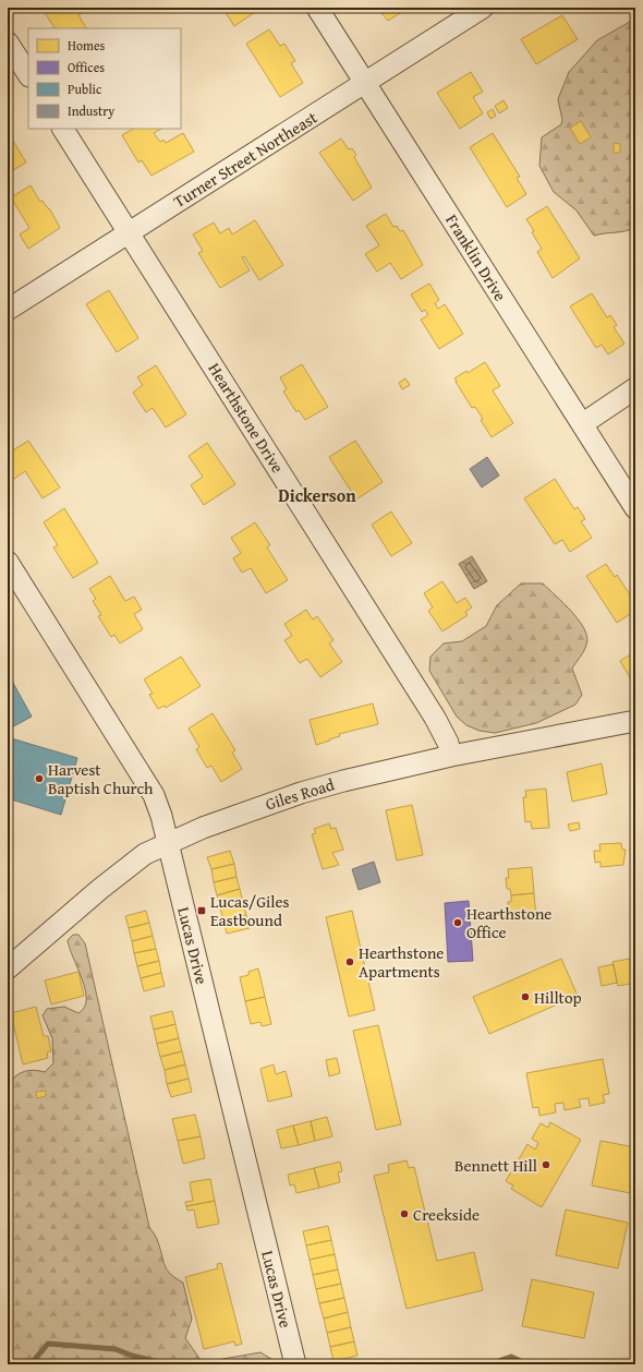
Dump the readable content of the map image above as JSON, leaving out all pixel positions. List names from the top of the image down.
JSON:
{
  "streets": {
    "street": [
      "Turner Street Northeast",
      "Franklin Drive",
      "Hearthstone Drive",
      "Giles Road",
      "Lucas Drive"
    ]
  },
  "crossings": [
    ["Turner Street Northeast", "Franklin Drive"],
    ["Turner Street Northeast", "Hearthstone Drive"],
    ["Hearthstone Drive", "Giles Road"],
    ["Giles Road", "Lucas Drive"]
  ],
  "districts": ["Dickerson"],
  "places": {
    "other": [
      "Harvest Baptish Church",
      "Hearthstone Office",
      "Hearthstone Apartments",
      "Hilltop",
      "Bennett Hill",
      "Creekside"
    ],
    "transit": ["Lucas/Giles Eastbound"]
  },
  "legend": [
    "Homes",
    "Offices",
    "Public",
    "Industry"
  ]
}
